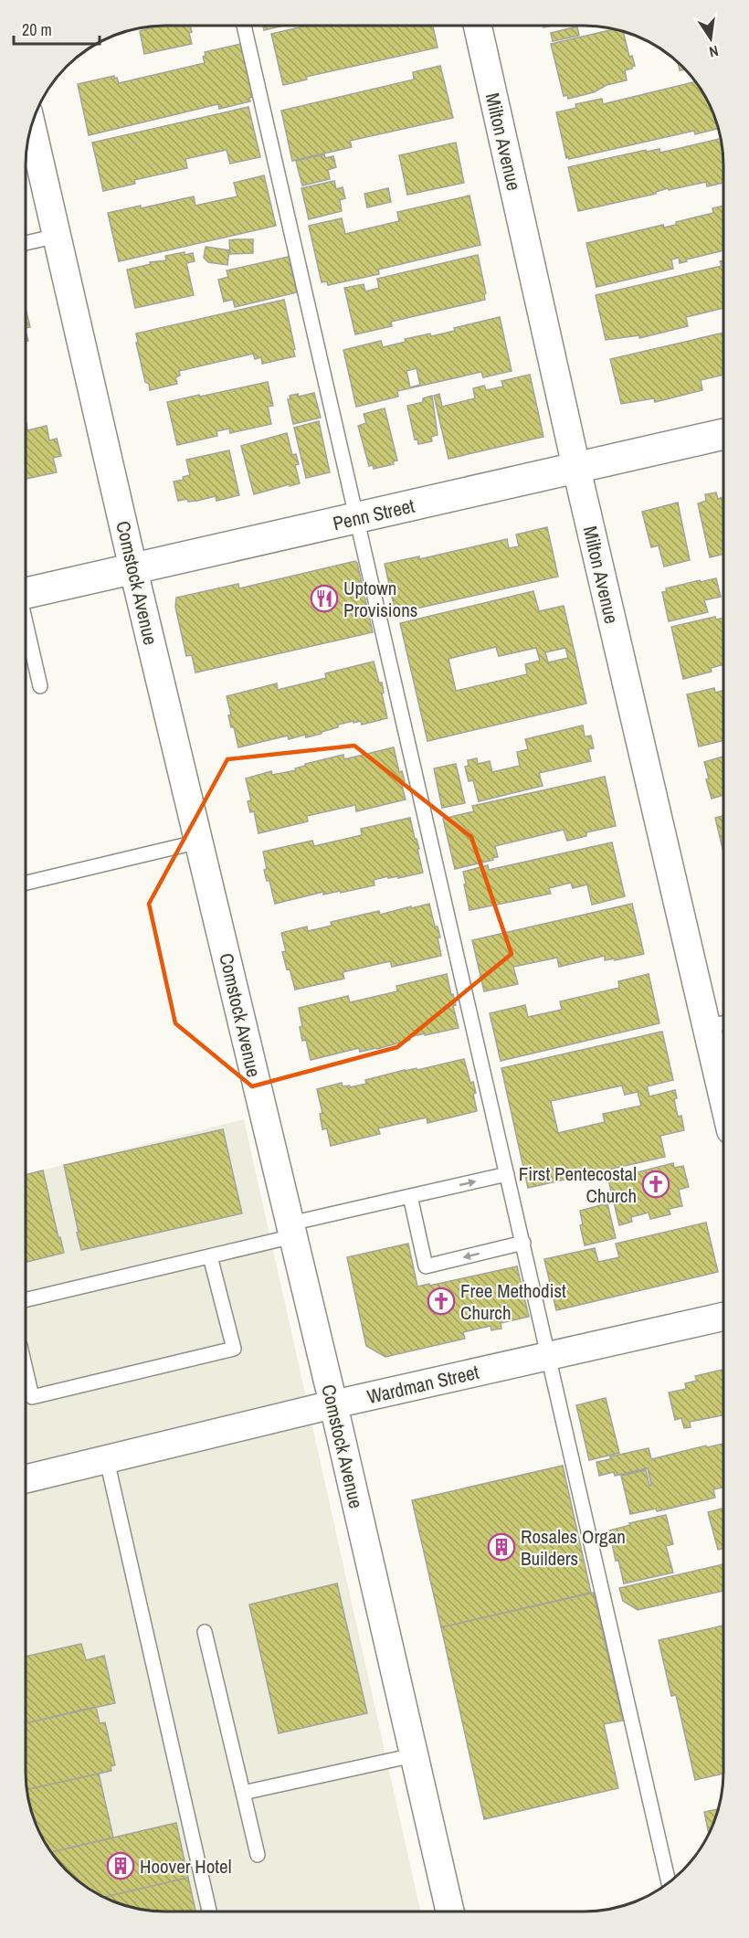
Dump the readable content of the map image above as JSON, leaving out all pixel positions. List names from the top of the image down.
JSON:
{
  "streets": {
    "street": [
      "Milton Avenue",
      "Penn Street",
      "Comstock Avenue",
      "Wardman Street"
    ]
  },
  "crossings": [
    ["Milton Avenue", "Penn Street"],
    ["Penn Street", "Comstock Avenue"],
    ["Comstock Avenue", "Wardman Street"]
  ],
  "places": {
    "restaurant": ["Uptown Provisions"],
    "church": ["First Pentecostal Church", "Free Methodist Church"],
    "building": ["Rosales Organ Builders", "Hoover Hotel"]
  },
  "scale_bar": "20 m",
  "north": "bottom"
}
